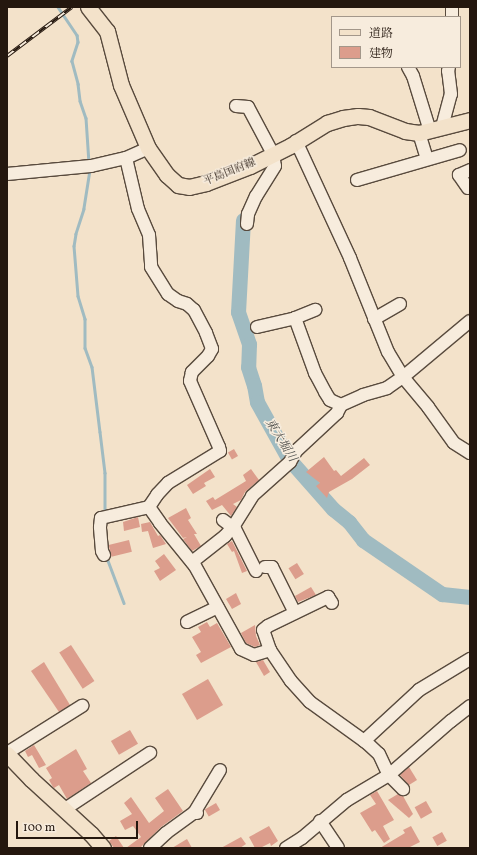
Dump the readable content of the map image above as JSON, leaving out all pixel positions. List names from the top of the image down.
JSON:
{
  "streets": {
    "main road": ["平島国府線"]
  },
  "water": ["東大堀川"],
  "legend": ["道路", "建物"],
  "scale_bar": "100 m"
}
